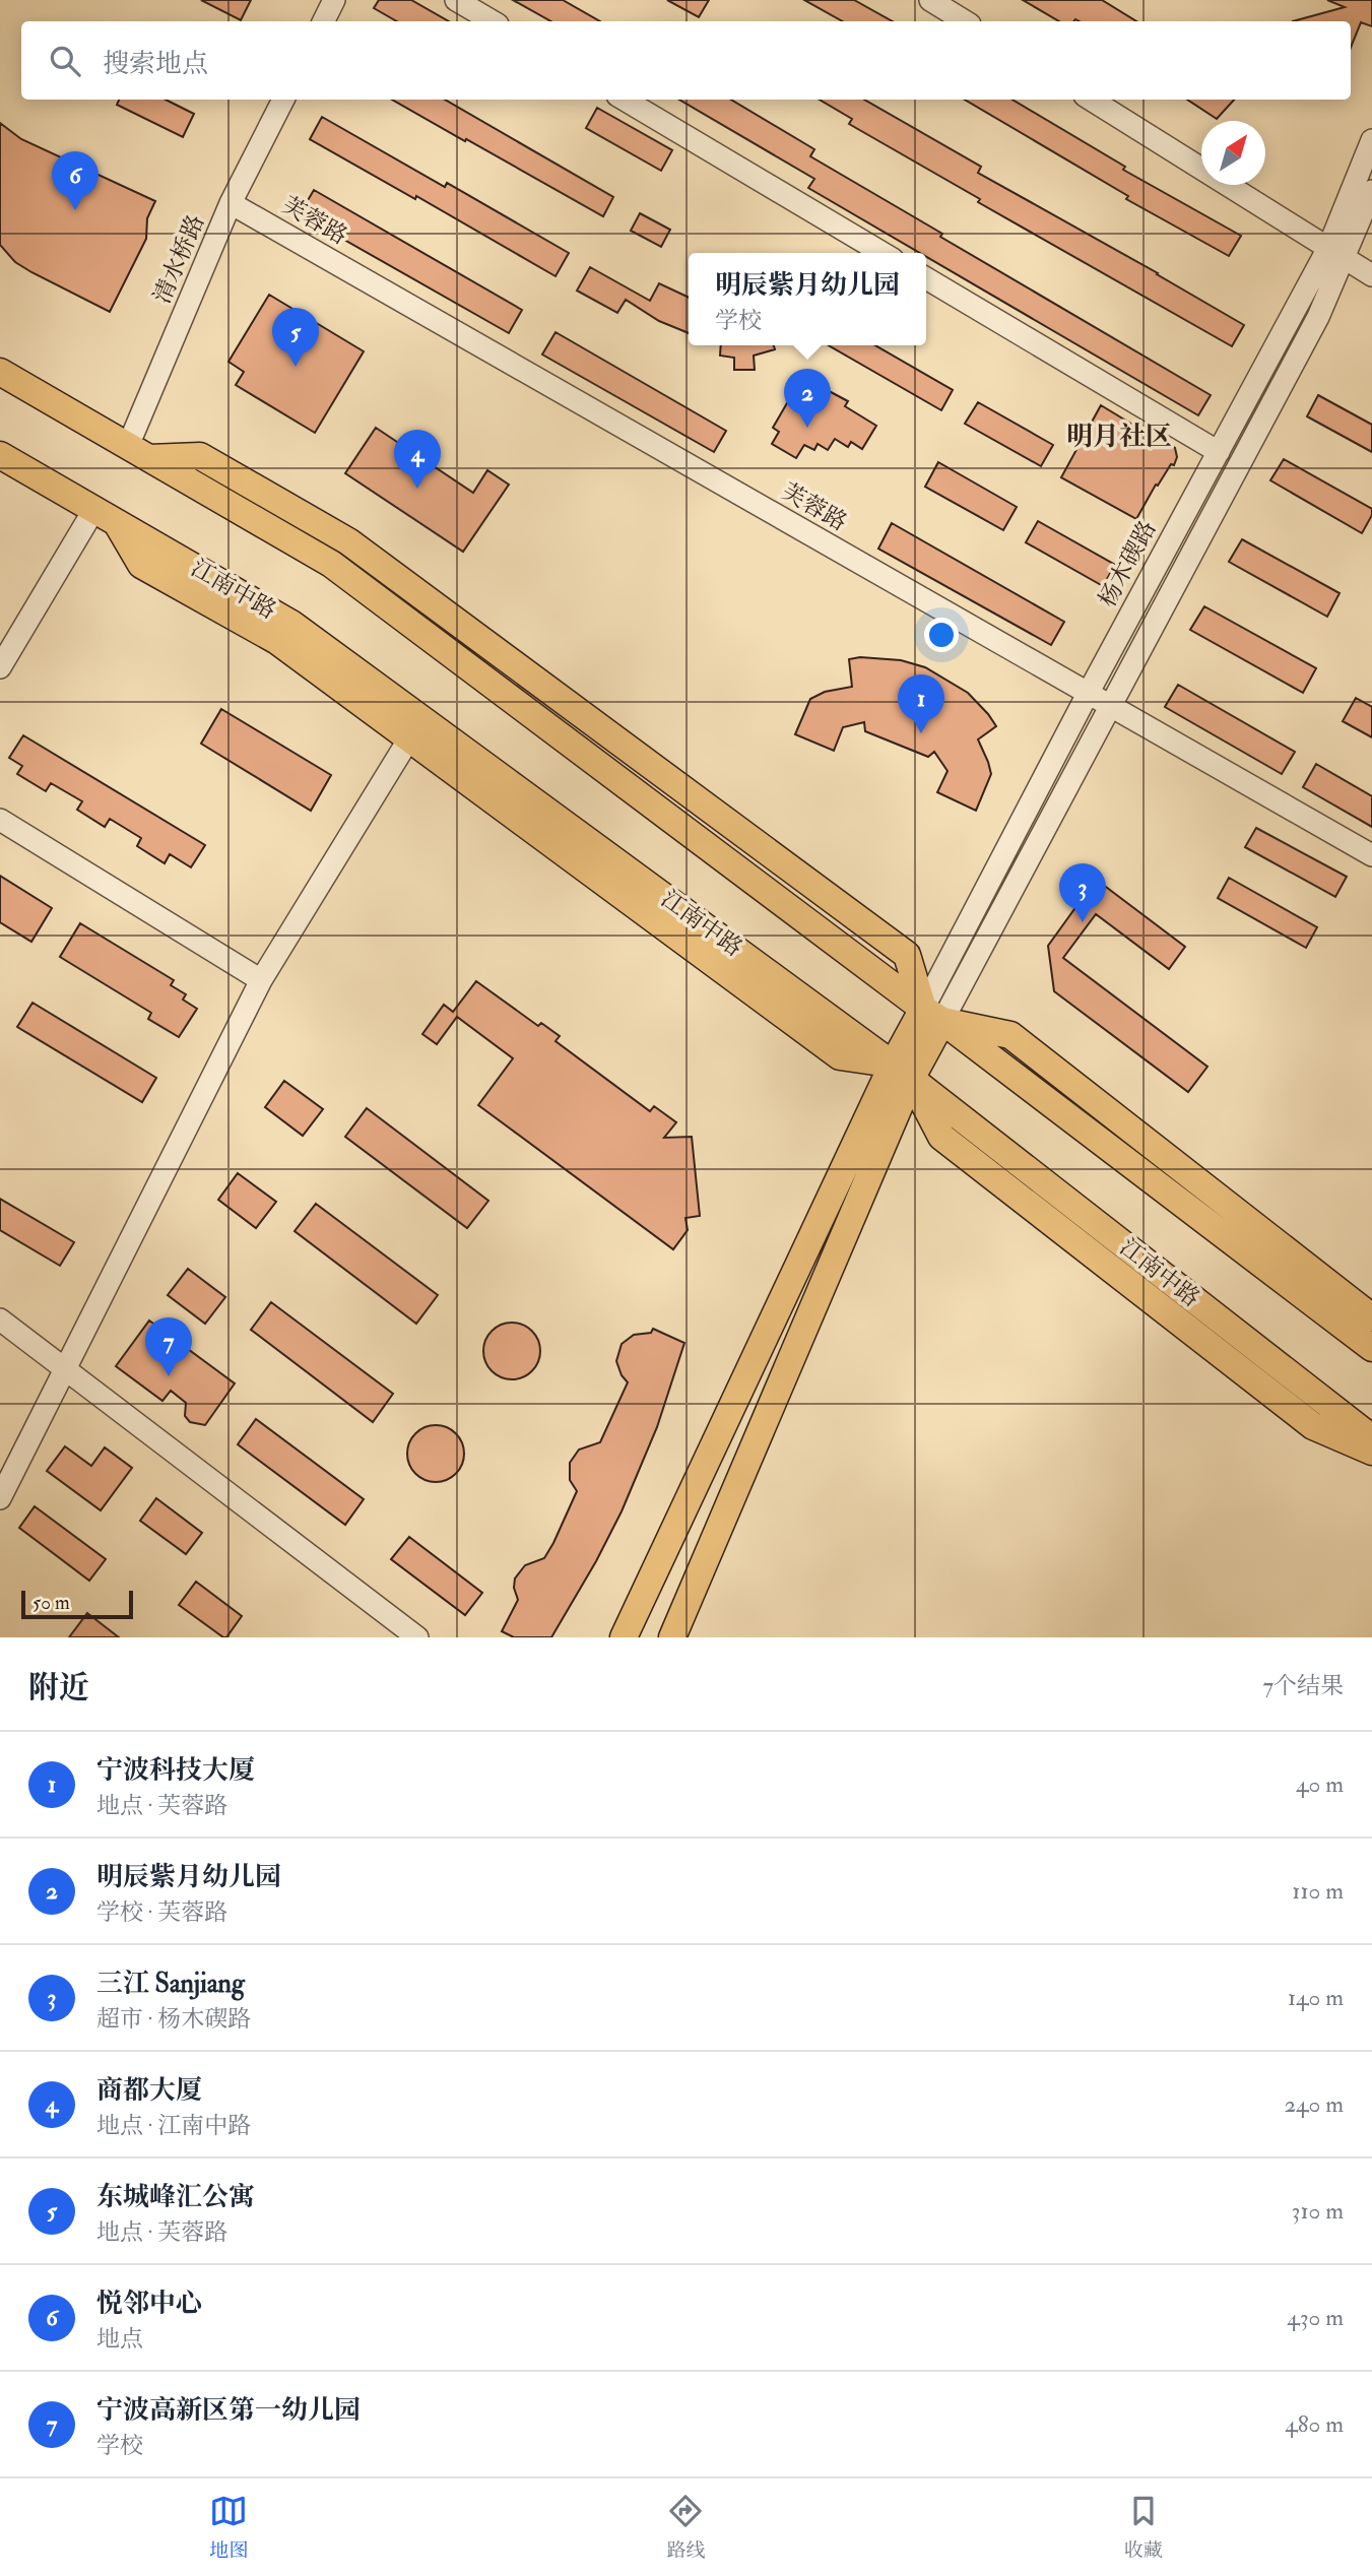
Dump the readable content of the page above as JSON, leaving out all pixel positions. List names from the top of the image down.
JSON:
{
  "streets": {
    "main road": ["江南中路"],
    "street": ["芙蓉路", "清水桥路", "杨木碶路"]
  },
  "crossings": [
    ["芙蓉路", "清水桥路"],
    ["芙蓉路", "杨木碶路"]
  ],
  "districts": ["明月社区"],
  "scale_bar": "50 m",
  "north": "top right",
  "page": {
    "search": "搜索地点",
    "pins": [
      "6",
      "5",
      "2",
      "4",
      "1",
      "3",
      "7"
    ],
    "popup": ["明辰紫月幼儿园", "学校"],
    "scale": "50 m",
    "heading": ["附近", "7个结果"],
    "list": [
      {
        "mark": "1",
        "name": "宁波科技大厦",
        "note": "地点 · 芙蓉路",
        "value": "40 m"
      },
      {
        "mark": "2",
        "name": "明辰紫月幼儿园",
        "note": "学校 · 芙蓉路",
        "value": "110 m"
      },
      {
        "mark": "3",
        "name": "三江 Sanjiang",
        "note": "超市 · 杨木碶路",
        "value": "140 m"
      },
      {
        "mark": "4",
        "name": "商都大厦",
        "note": "地点 · 江南中路",
        "value": "240 m"
      },
      {
        "mark": "5",
        "name": "东城峰汇公寓",
        "note": "地点 · 芙蓉路",
        "value": "310 m"
      },
      {
        "mark": "6",
        "name": "悦邻中心",
        "note": "地点",
        "value": "430 m"
      },
      {
        "mark": "7",
        "name": "宁波高新区第一幼儿园",
        "note": "学校",
        "value": "480 m"
      }
    ],
    "nav": ["地图", "路线", "收藏"]
  }
}
